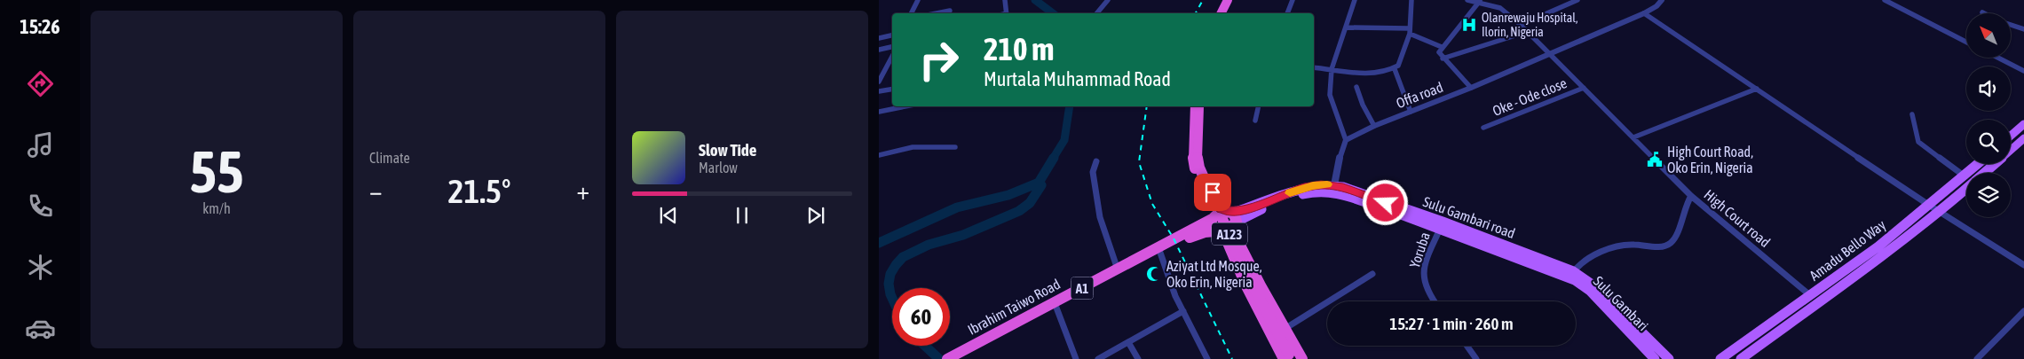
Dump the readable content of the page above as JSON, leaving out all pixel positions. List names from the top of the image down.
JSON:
{
  "streets": {
    "highway": ["A123", "A1", "Ibrahim Taiwo Road"],
    "main road": ["Amadu Bello Way", "Sulu Gambari"],
    "street": [
      "Offa road",
      "Oke - Ode close",
      "High Court road",
      "Yoruba"
    ]
  },
  "crossings": [
    ["Offa road", "High Court road"],
    ["Oke - Ode close", "High Court road"],
    ["High Court road", "Amadu Bello Way"],
    ["A123", "A1"],
    ["A123", "Sulu Gambari"],
    ["A123", "Ibrahim Taiwo Road"],
    ["Yoruba", "Sulu Gambari"],
    ["A1", "Sulu Gambari"],
    ["A1", "Ibrahim Taiwo Road"],
    ["Sulu Gambari", "Ibrahim Taiwo Road"]
  ],
  "places": {
    "hospital": ["Olanrewaju Hospital, Ilorin, Nigeria"],
    "public building": ["High Court Road, Oko Erin, Nigeria"],
    "mosque": ["Aziyat Ltd Mosque, Oko Erin, Nigeria"]
  },
  "north": "top left",
  "page": {
    "tabs": "15:26",
    "tile": [
      ["55", "km/h"],
      "Climate"
    ],
    "turn": ["210 m", "Murtala Muhammad Road"],
    "song": ["Slow Tide", "Marlow"],
    "heat": ["−", "21.5°", "+"],
    "limit": "60",
    "trip": "15:27 · 1 min · 260 m"
  }
}
